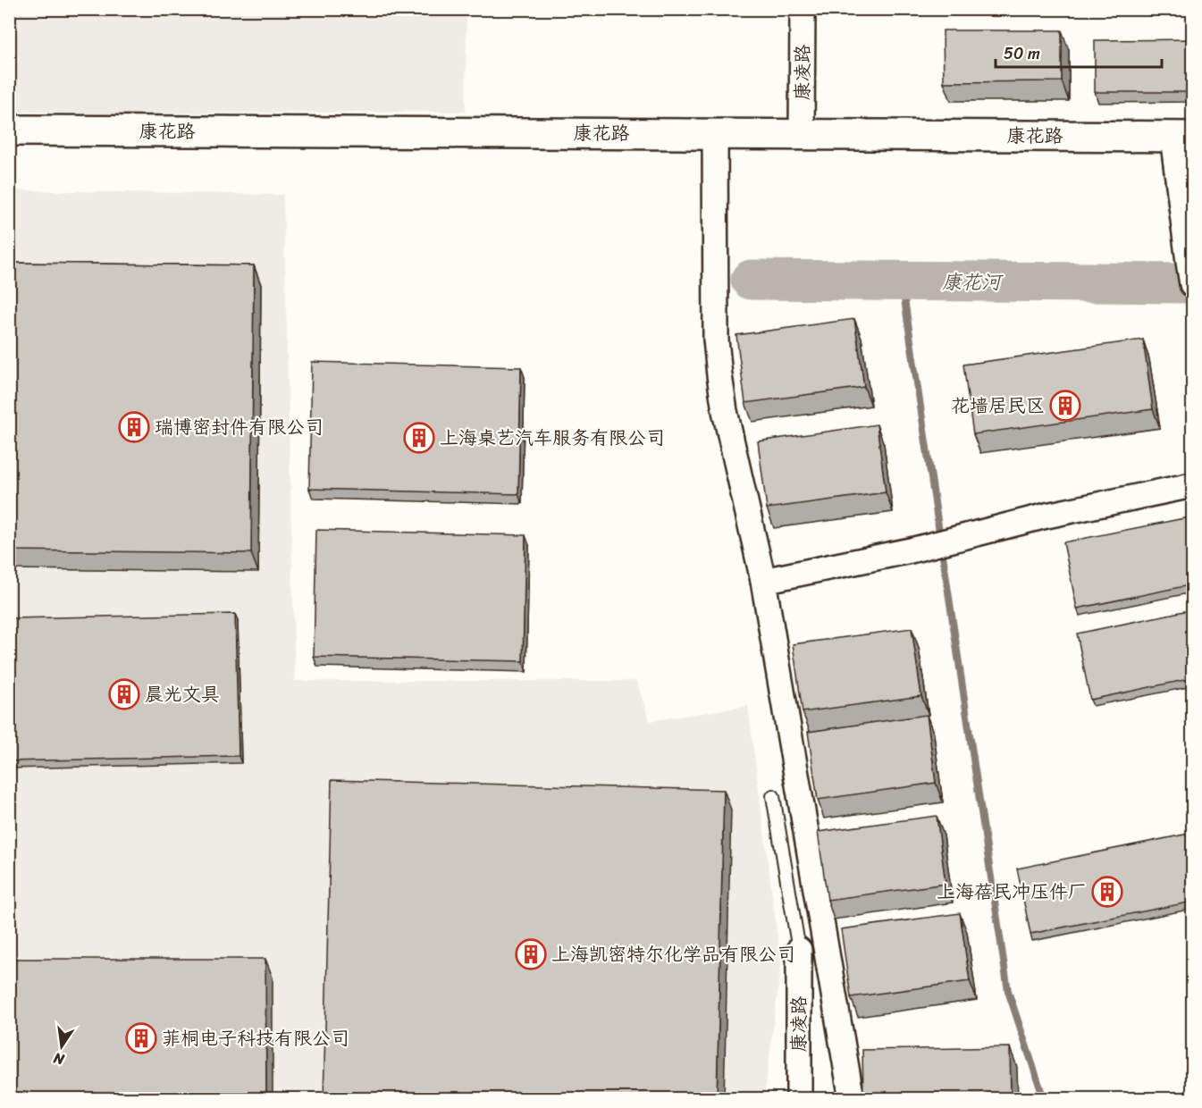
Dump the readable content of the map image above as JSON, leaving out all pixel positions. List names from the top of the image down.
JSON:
{
  "streets": {
    "street": ["康凌路", "康花路"]
  },
  "crossings": [
    ["康凌路", "康花路"]
  ],
  "water": ["康花河"],
  "places": {
    "building": [
      "花墙居民区",
      "瑞博密封件有限公司",
      "上海桌艺汽车服务有限公司",
      "晨光文具",
      "上海蓓民冲压件厂",
      "上海凯密特尔化学品有限公司",
      "菲桐电子科技有限公司"
    ]
  },
  "scale_bar": "50 m",
  "north": "bottom"
}
